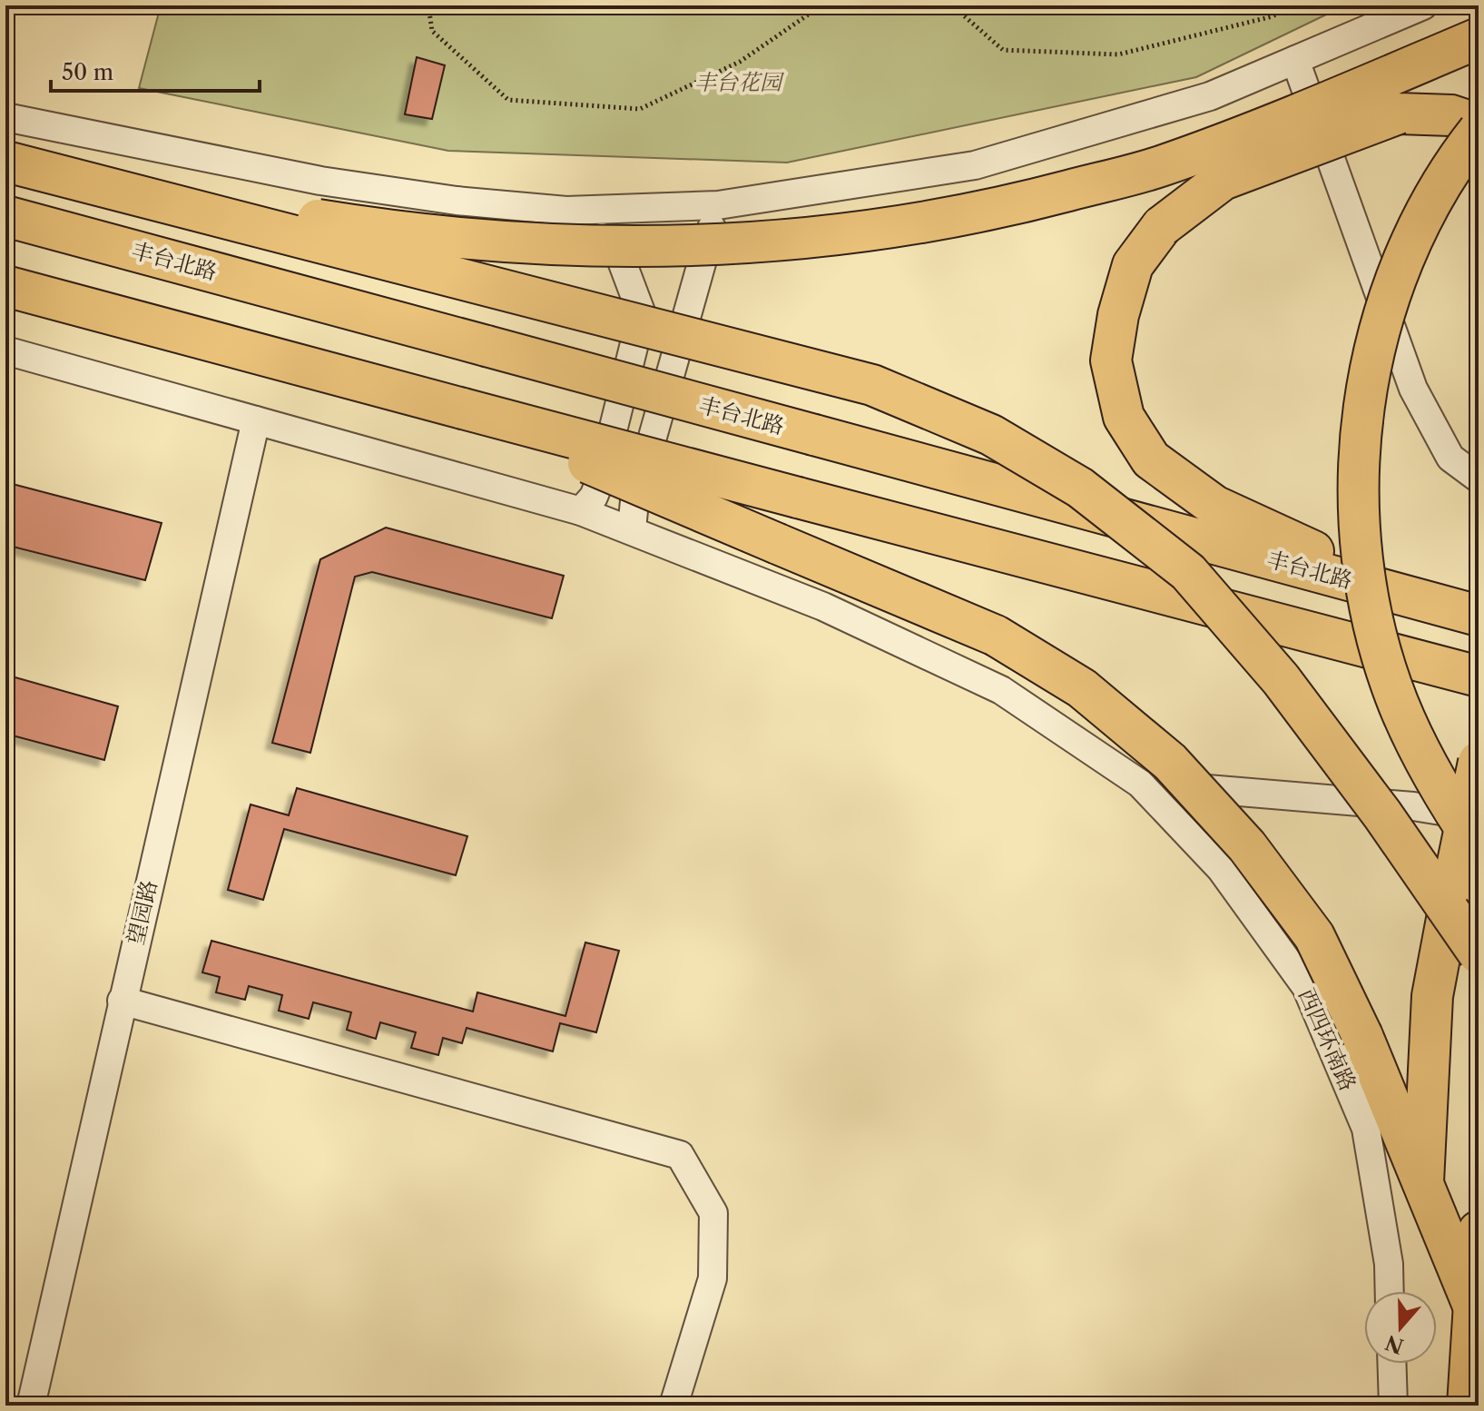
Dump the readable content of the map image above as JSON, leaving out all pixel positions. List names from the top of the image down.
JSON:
{
  "streets": {
    "highway": ["丰台北路"],
    "street": ["望园路", "西四环南路"]
  },
  "parks": ["丰台花园"],
  "scale_bar": "50 m",
  "north": "bottom"
}
